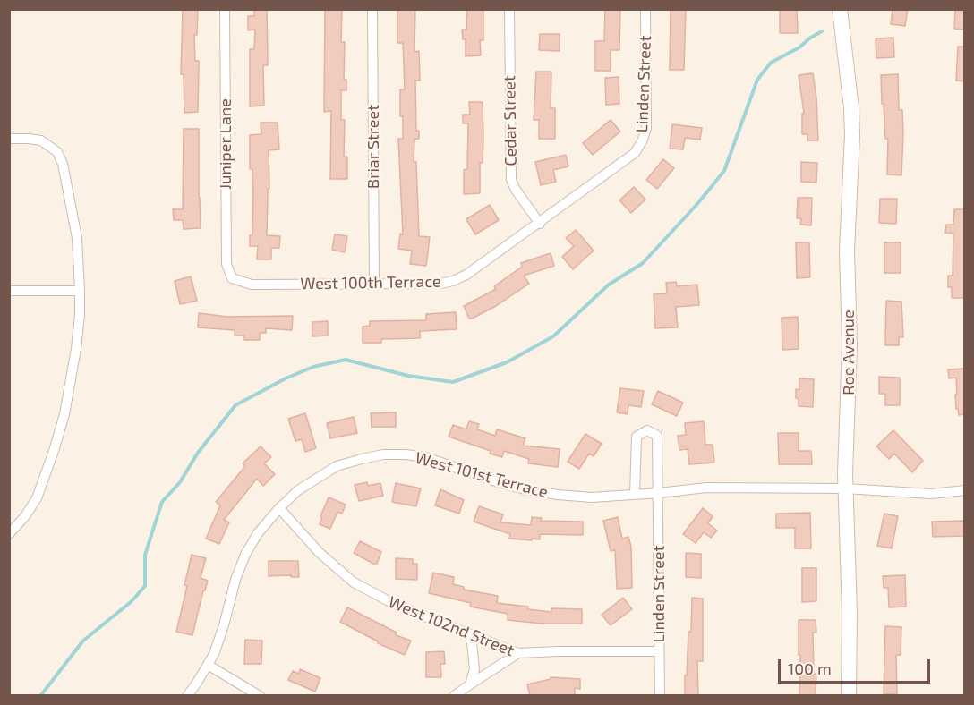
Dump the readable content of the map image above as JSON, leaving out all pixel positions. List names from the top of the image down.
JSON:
{
  "streets": {
    "main road": ["Roe Avenue"],
    "street": [
      "Linden Street",
      "Cedar Street",
      "Juniper Lane",
      "Briar Street",
      "West 100th Terrace",
      "West 101st Terrace",
      "West 102nd Street"
    ]
  },
  "crossings": [
    ["Linden Street", "West 100th Terrace"],
    ["Linden Street", "West 101st Terrace"],
    ["Linden Street", "West 102nd Street"],
    ["Cedar Street", "West 100th Terrace"],
    ["Juniper Lane", "West 100th Terrace"],
    ["Briar Street", "West 100th Terrace"],
    ["Roe Avenue", "West 101st Terrace"],
    ["West 101st Terrace", "West 102nd Street"]
  ],
  "scale_bar": "100 m"
}
